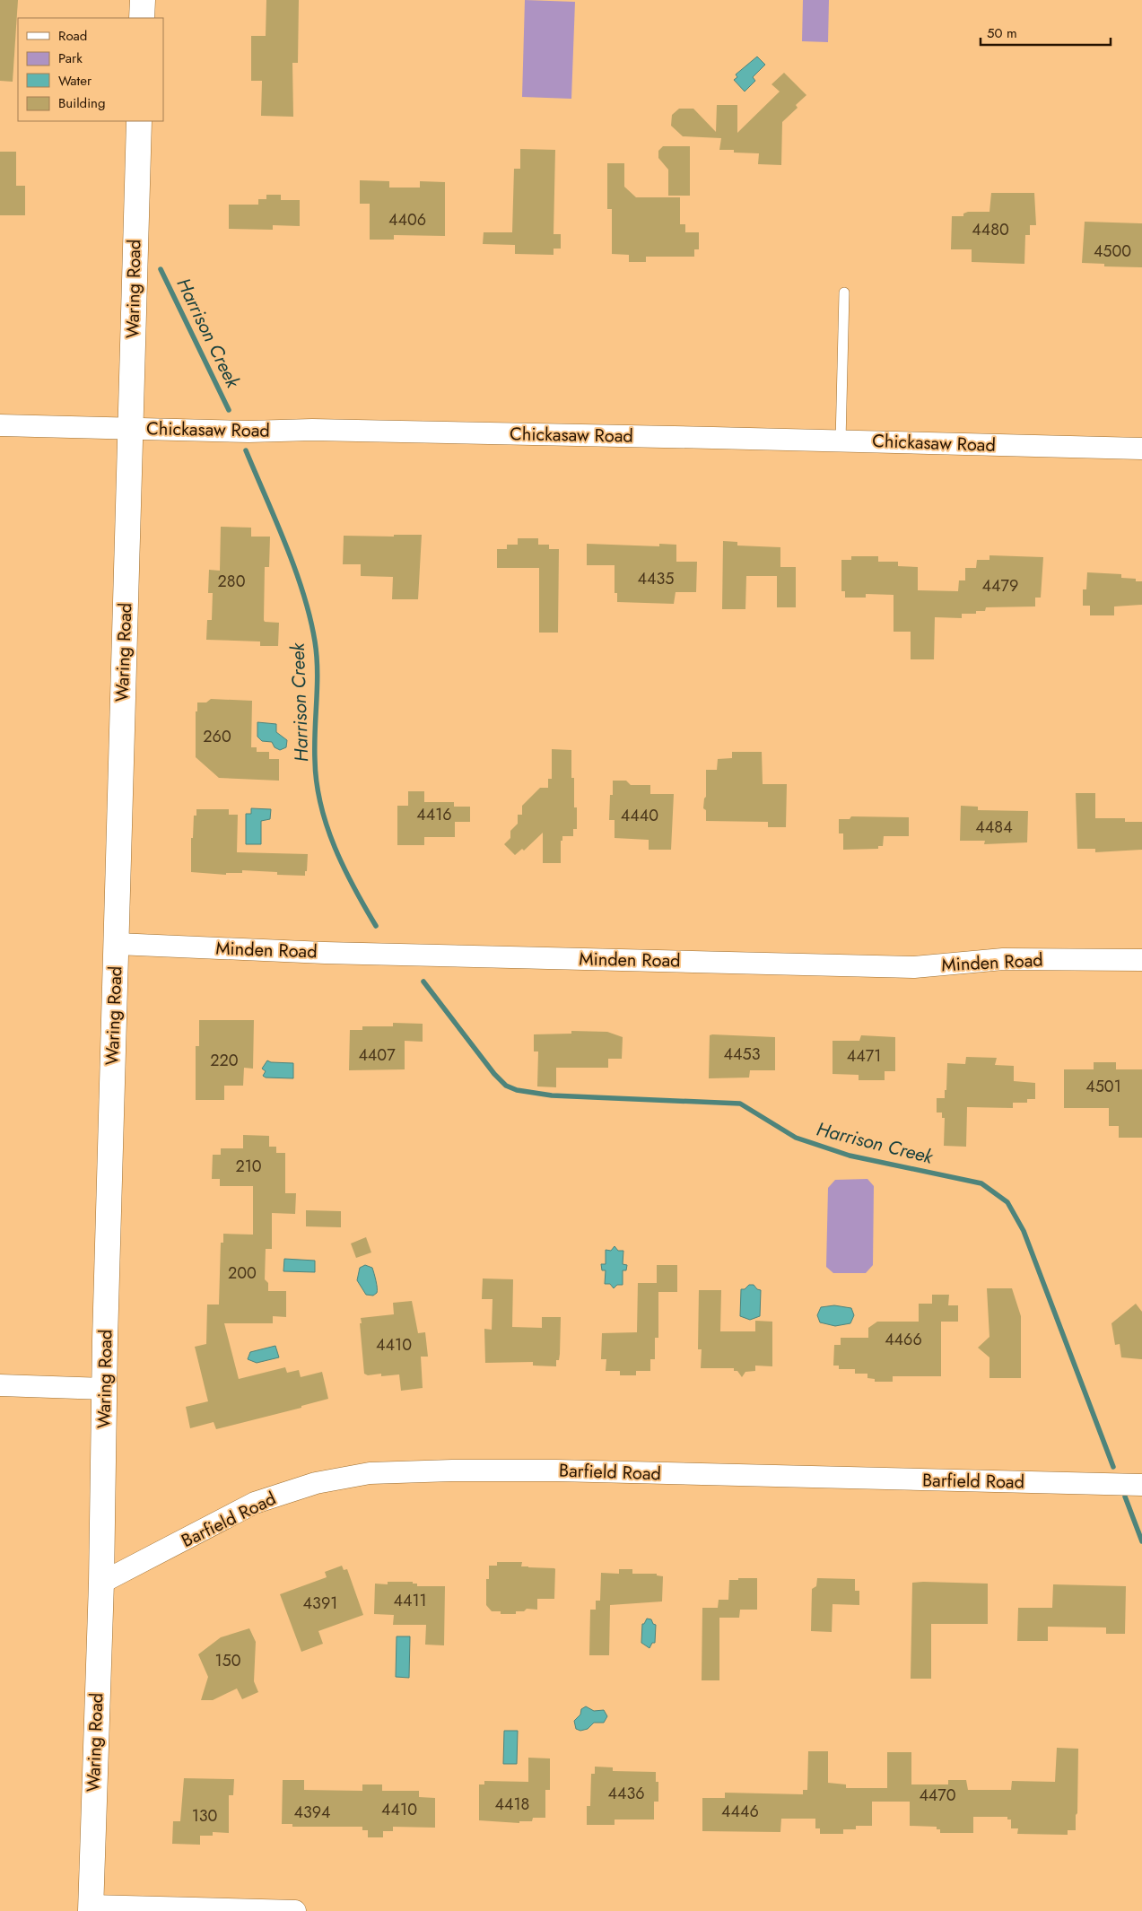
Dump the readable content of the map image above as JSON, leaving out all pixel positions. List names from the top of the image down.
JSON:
{
  "streets": {
    "main road": ["Waring Road"],
    "street": ["Chickasaw Road", "Minden Road", "Barfield Road"]
  },
  "crossings": [
    ["Waring Road", "Chickasaw Road"],
    ["Waring Road", "Minden Road"],
    ["Waring Road", "Barfield Road"]
  ],
  "water": ["Harrison Creek"],
  "house_numbers": [
    "4406",
    "4480",
    "4500",
    "4435",
    "280",
    "4479",
    "260",
    "4416",
    "4440",
    "4484",
    "4453",
    "4407",
    "4471",
    "220",
    "4501",
    "210",
    "200",
    "4466",
    "4410",
    "4411",
    "4391",
    "150",
    "4436",
    "4470",
    "4418",
    "4410",
    "4446",
    "4394",
    "130"
  ],
  "legend": [
    "Road",
    "Park",
    "Water",
    "Building"
  ],
  "scale_bar": "50 m"
}
